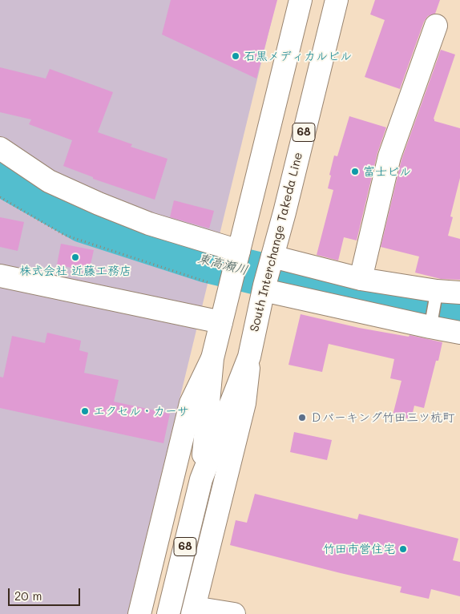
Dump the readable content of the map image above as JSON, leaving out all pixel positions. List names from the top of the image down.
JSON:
{
  "streets": {
    "street": ["68", "South Interchange Takeda Line"]
  },
  "water": ["東高瀬川"],
  "places": [
    "石黒メディカルビル",
    "富士ビル",
    "株式会社 近藤工務店",
    "エクセル・カーサ",
    "Ｄパーキング竹田三ツ杭町",
    "竹田市営住宅"
  ],
  "scale_bar": "20 m"
}
